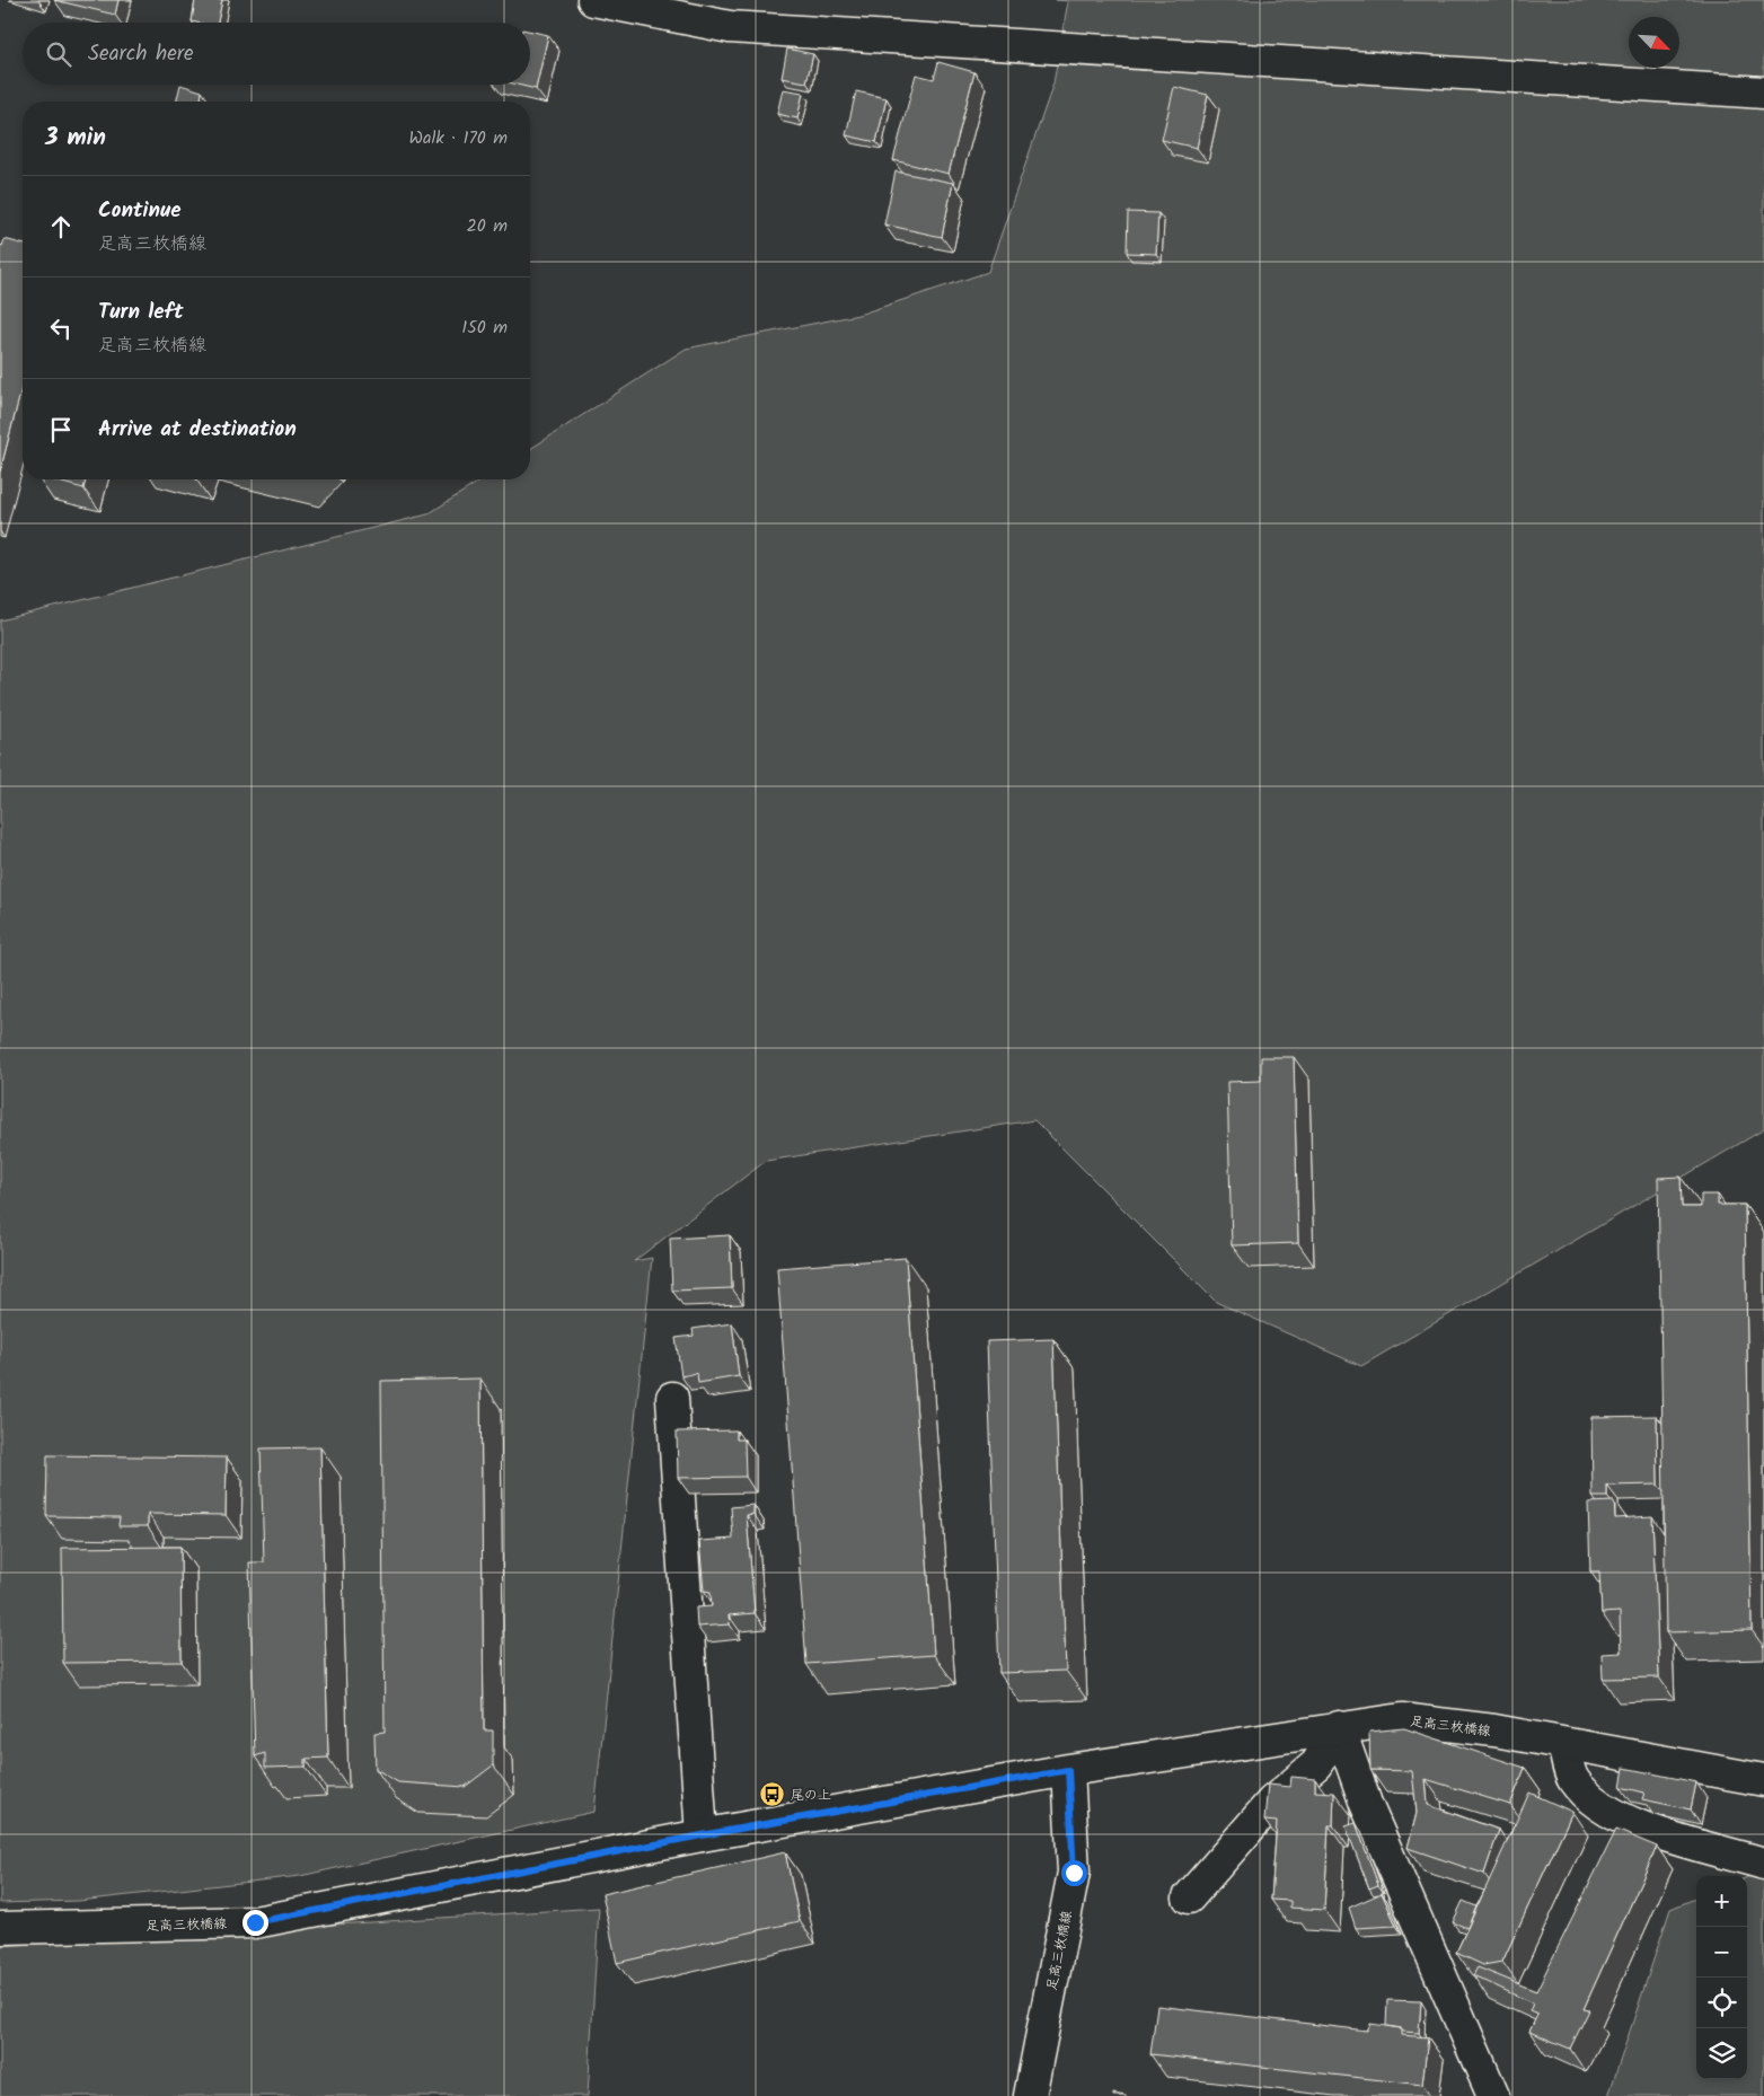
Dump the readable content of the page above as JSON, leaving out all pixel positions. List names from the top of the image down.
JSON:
{
  "streets": {
    "main road": ["足高三枚橋線"]
  },
  "places": {
    "bus stop": ["尾の上"]
  },
  "north": "bottom right",
  "page": {
    "search": "Search here",
    "heading": ["3 min", "Walk · 170 m"],
    "list": [
      ["Continue", "足高三枚橋線", "20 m"],
      ["Turn left", "足高三枚橋線", "150 m"],
      "Arrive at destination"
    ],
    "map_buttons": ["+", "−"]
  }
}
